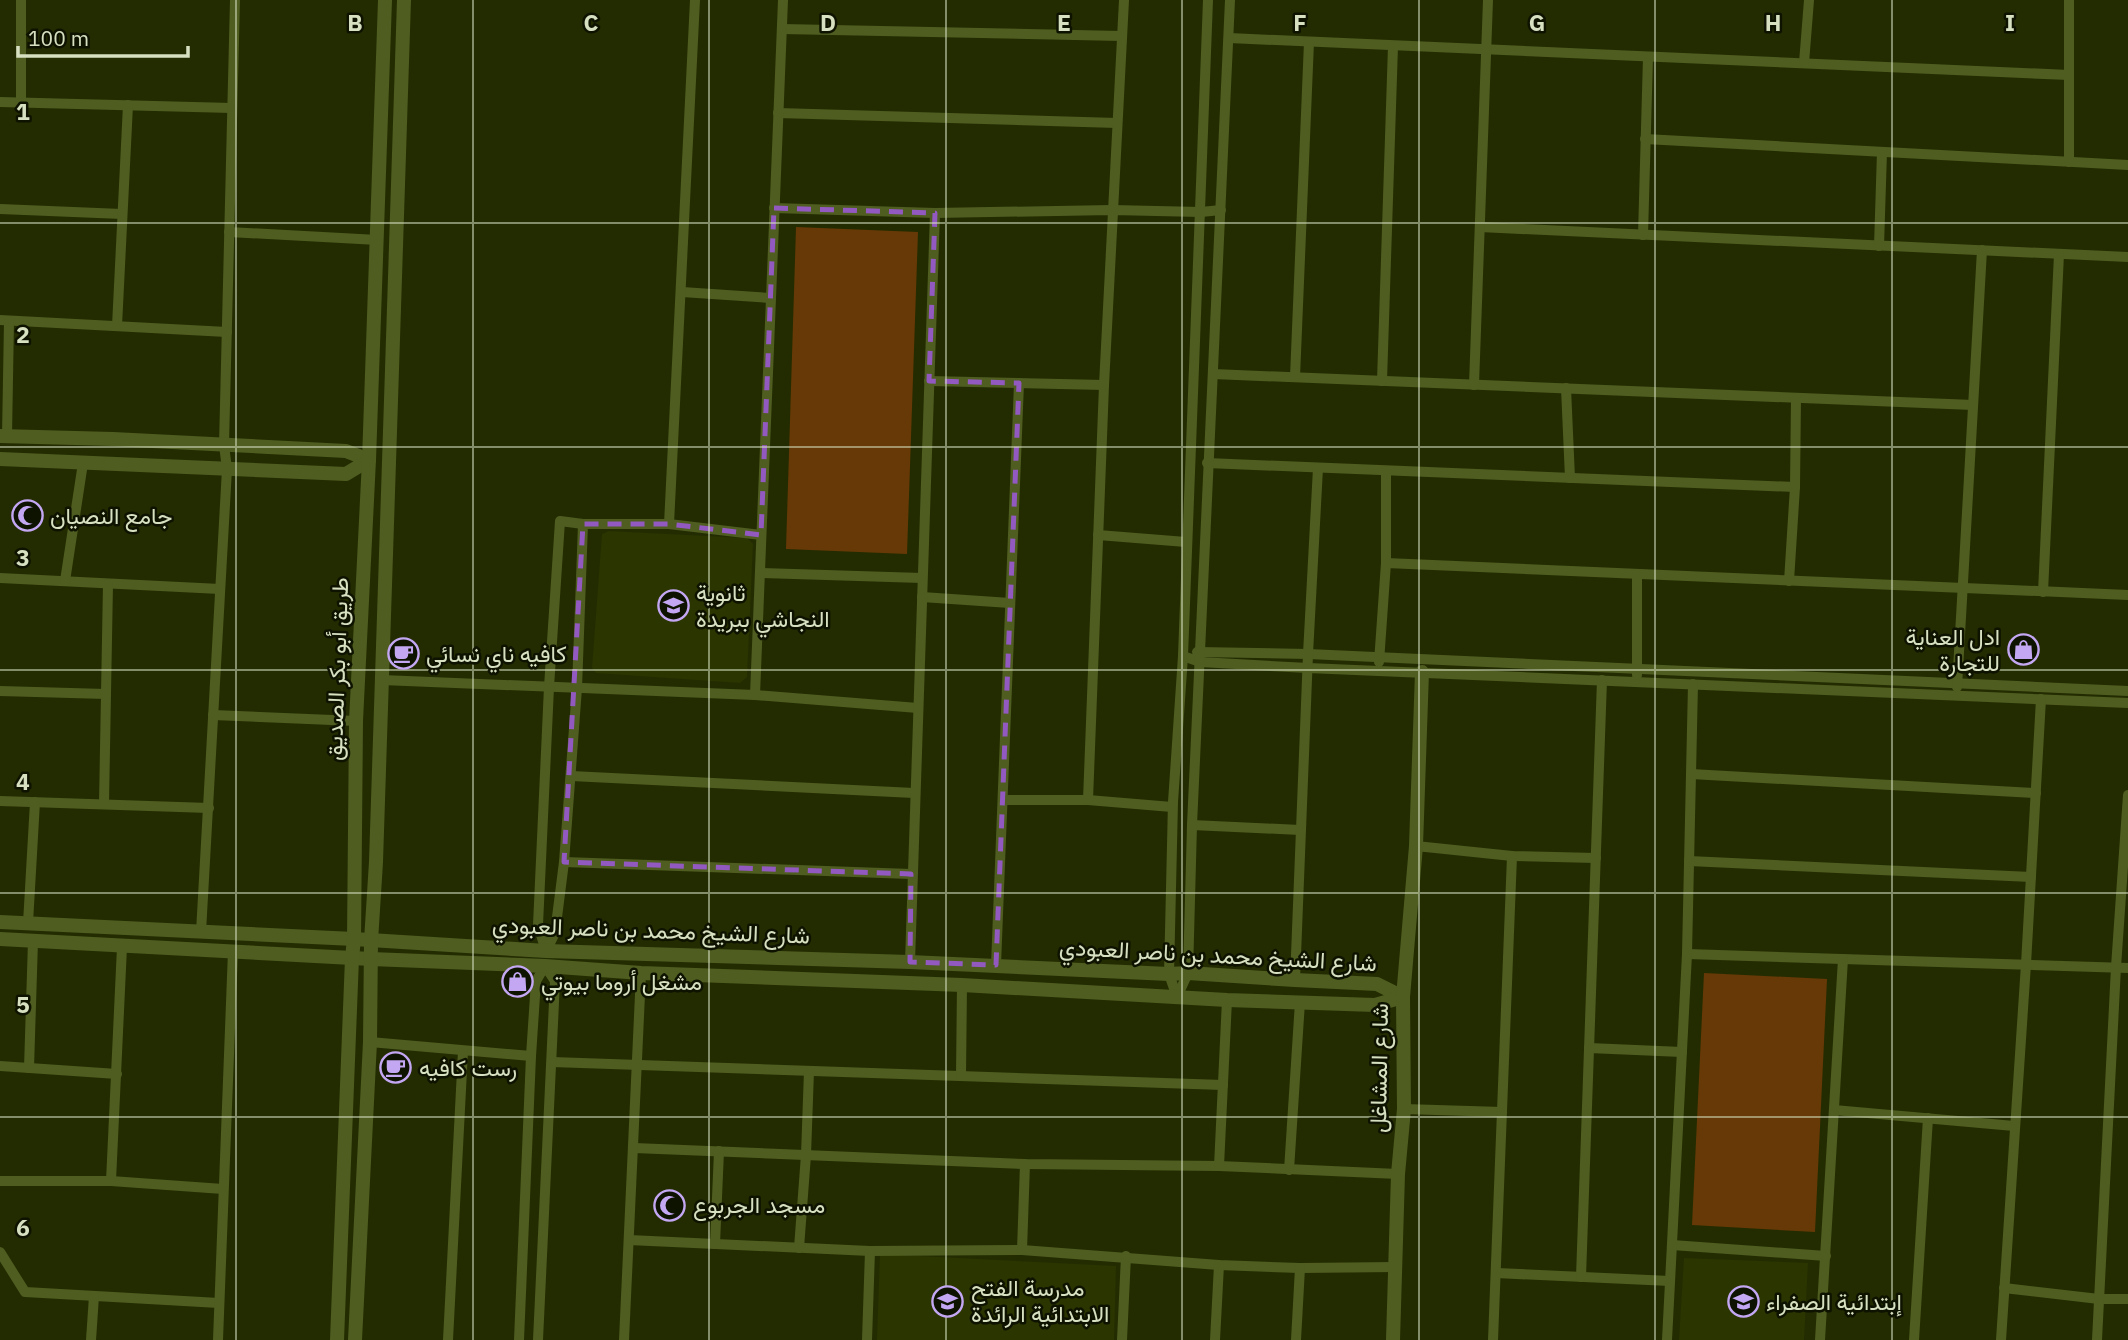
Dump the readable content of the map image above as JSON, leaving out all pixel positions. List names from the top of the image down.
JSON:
{
  "streets": {
    "street": ["طريق أبو بكر الصديق", "شارع الشيخ محمد بن ناصر العبودي", "شارع المشاغل"]
  },
  "crossings": [
    ["طريق أبو بكر الصديق", "شارع الشيخ محمد بن ناصر العبودي"],
    ["شارع الشيخ محمد بن ناصر العبودي", "شارع المشاغل"]
  ],
  "places": {
    "mosque": ["جامع النصيان", "مسجد الجربوع"],
    "school or university": ["ثانوية النجاشي ببريدة", "مدرسة الفتح الابتدائية الرائدة", "إبتدائية الصفراء"],
    "shop": ["ادل العناية للتجارة", "مشغل أروما بيوتي"],
    "cafe": ["كافيه ناي نسائي", "رست كافيه"]
  },
  "scale_bar": "100 m",
  "grid": {
    "columns": [
      "B",
      "C",
      "D",
      "E",
      "F",
      "G",
      "H",
      "I"
    ],
    "rows": [
      "1",
      "2",
      "3",
      "4",
      "5",
      "6"
    ]
  }
}
